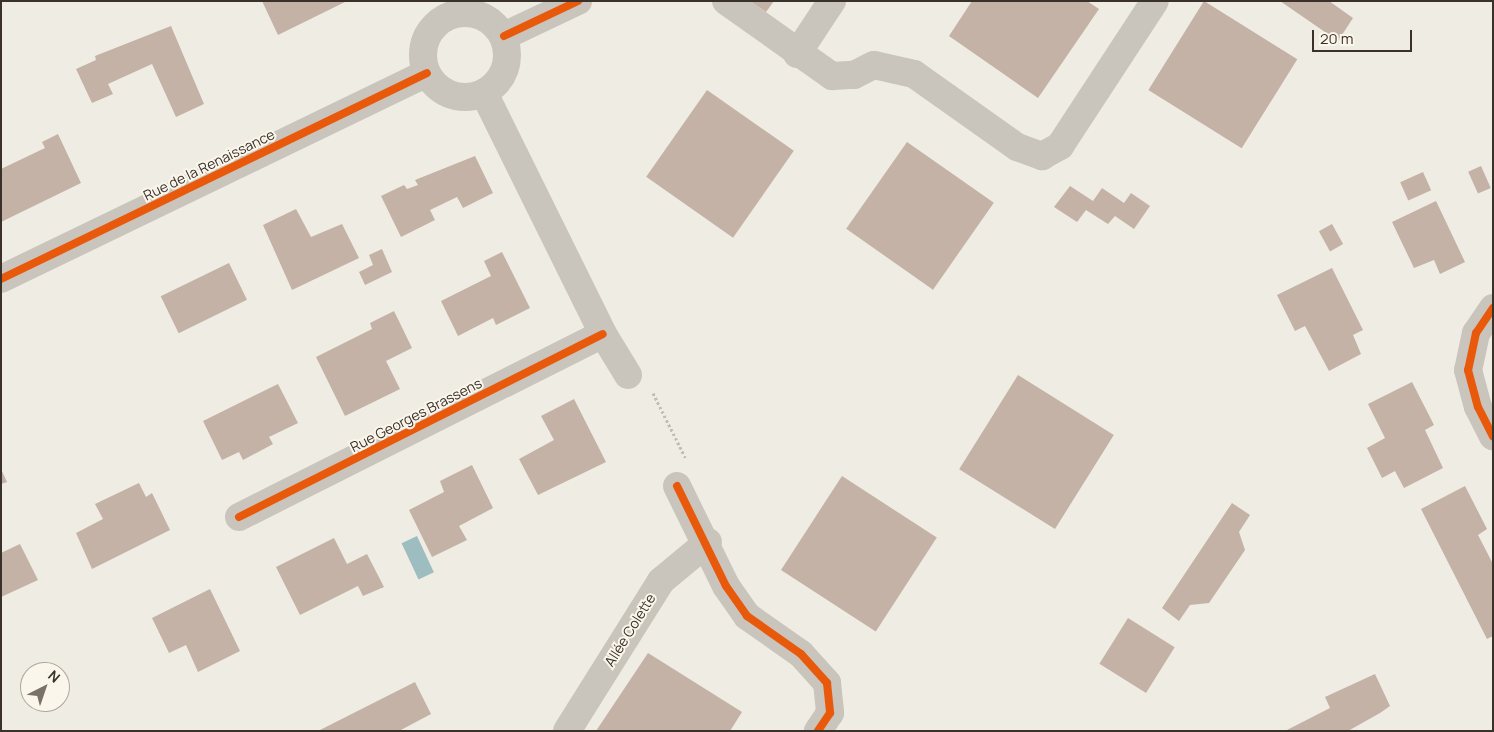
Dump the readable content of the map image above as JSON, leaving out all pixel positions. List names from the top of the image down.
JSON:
{
  "streets": {
    "street": ["Rue de la Renaissance", "Rue Georges Brassens", "Allée Colette"]
  },
  "scale_bar": "20 m",
  "north": "top right"
}
